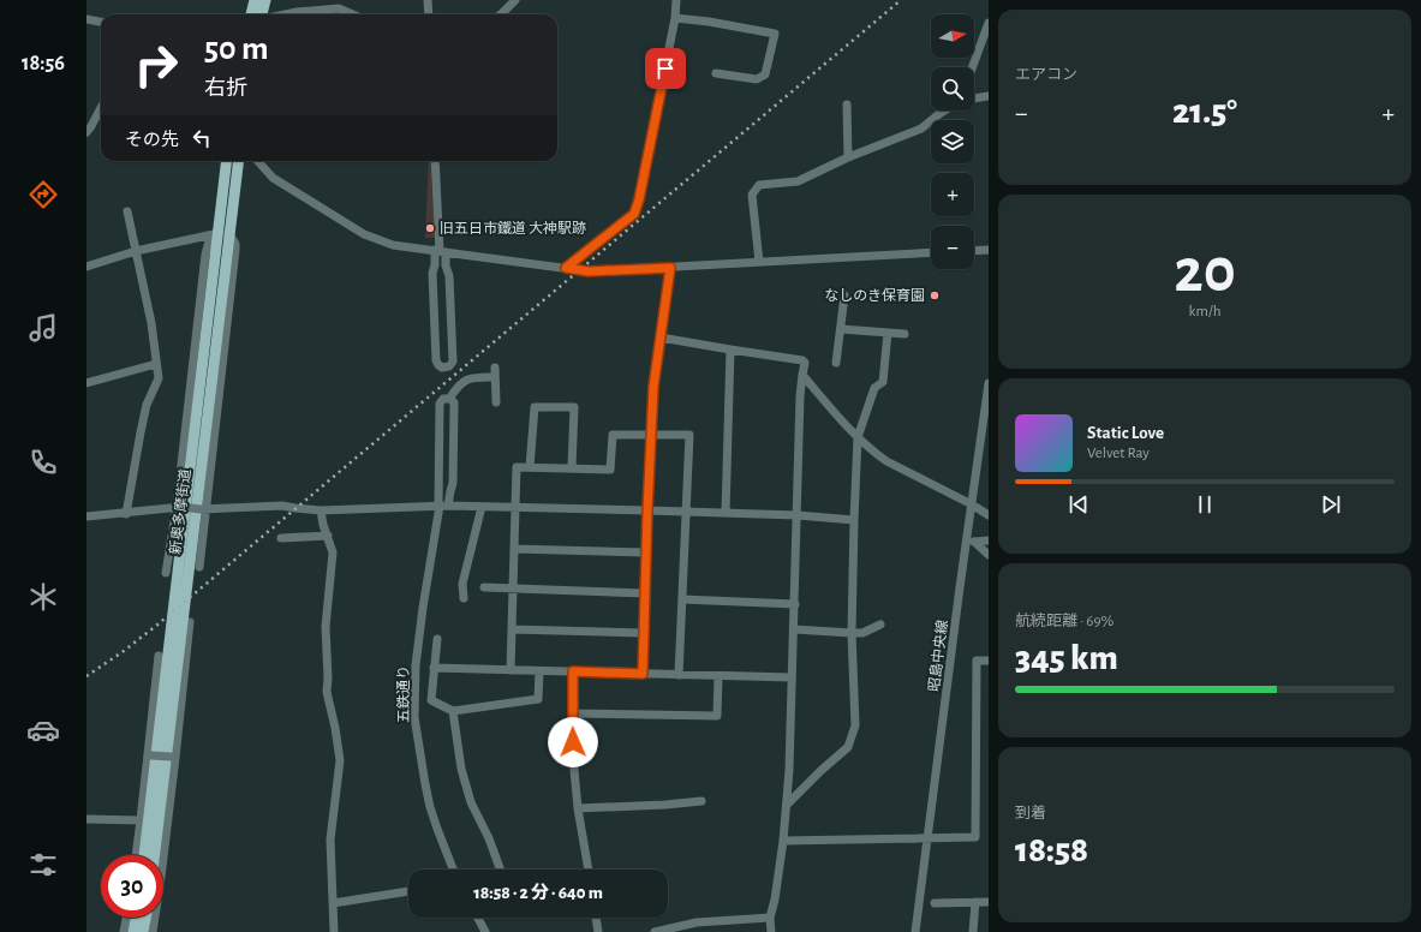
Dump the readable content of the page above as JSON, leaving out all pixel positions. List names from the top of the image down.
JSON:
{
  "streets": {
    "main road": ["新奥多摩街道"],
    "street": ["昭島中央線", "五鉄通り"]
  },
  "places": ["旧五日市鐵道 大神駅跡", "なしのき保育園"],
  "north": "right",
  "page": {
    "tabs": "18:56",
    "tile": [
      "エアコン",
      ["20", "km/h"],
      ["航続距離 · 69%", "345 km"],
      ["到着", "18:58"]
    ],
    "map_buttons": ["+", "−"],
    "turn": ["50 m", "右折"],
    "heat": ["−", "21.5°", "+"],
    "then": "その先",
    "song": ["Static Love", "Velvet Ray"],
    "limit": "30",
    "trip": "18:58 · 2 分 · 640 m"
  }
}
